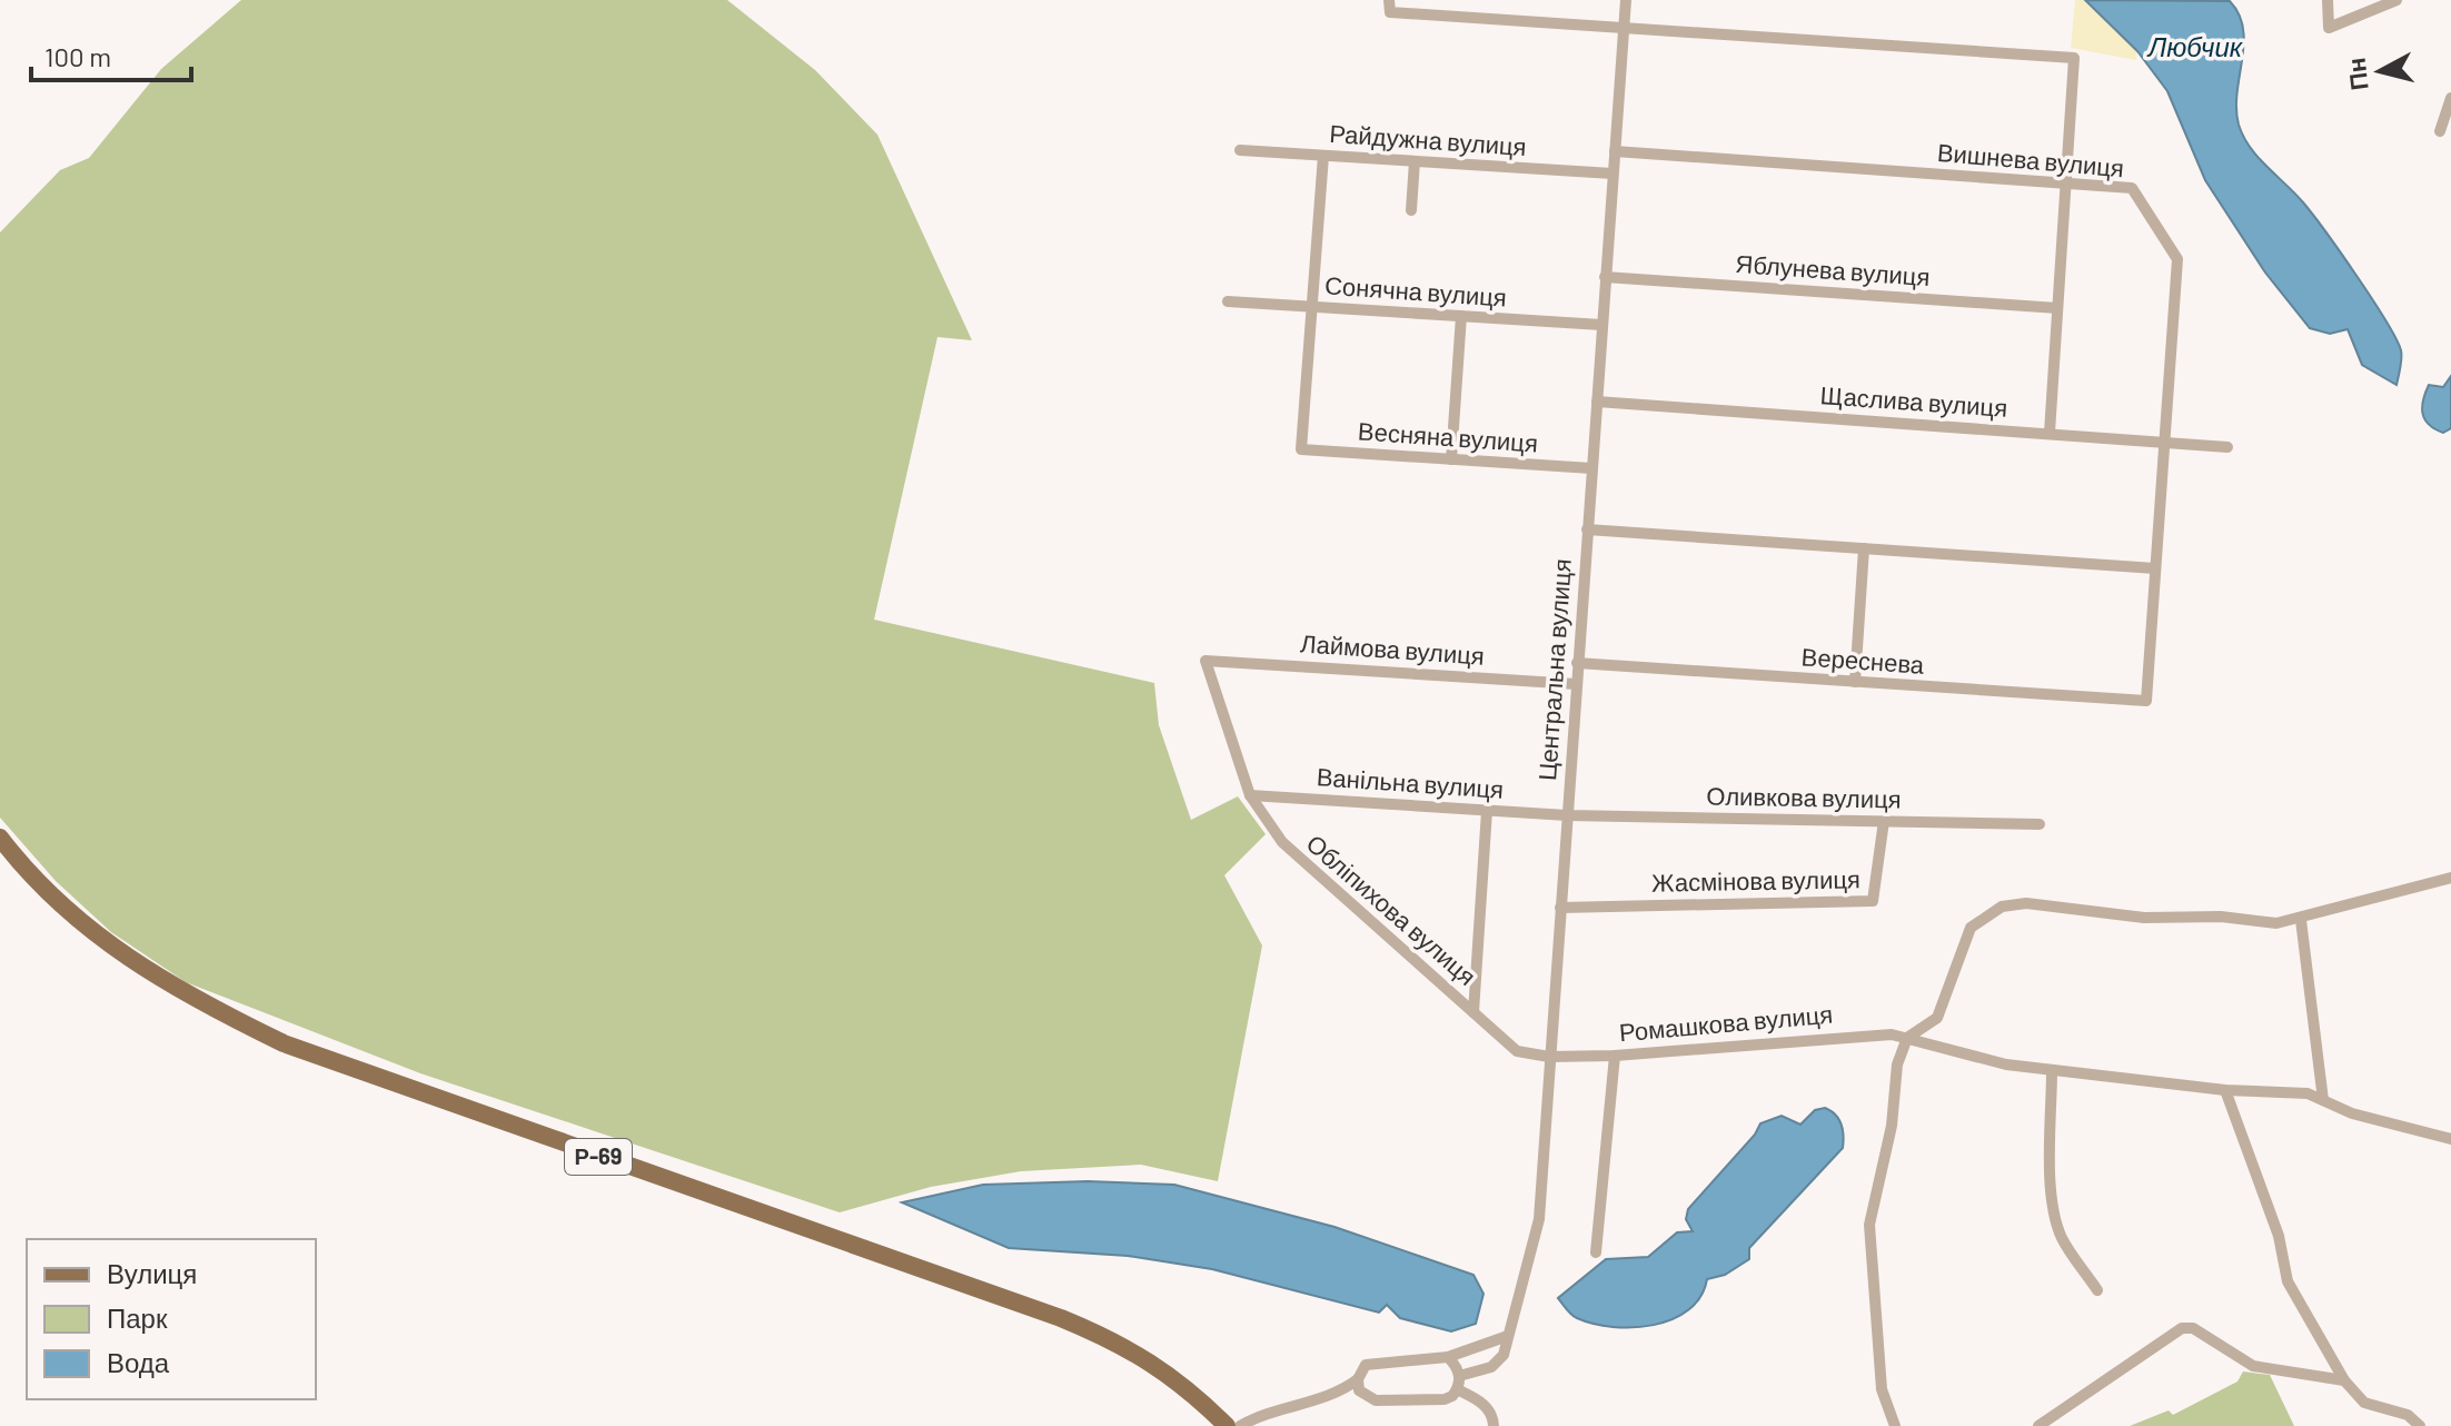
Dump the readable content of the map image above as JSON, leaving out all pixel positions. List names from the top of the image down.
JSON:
{
  "streets": {
    "main road": ["Р-69"],
    "street": [
      "Райдужна вулиця",
      "Вишнева вулиця",
      "Яблунева вулиця",
      "Сонячна вулиця",
      "Щаслива вулиця",
      "Весняна вулиця",
      "Лаймова вулиця",
      "Вереснева",
      "Центральна вулиця",
      "Ванільна вулиця",
      "Оливкова вулиця",
      "Жасмінова вулиця",
      "Обліпихова вулиця",
      "Ромашкова вулиця"
    ]
  },
  "crossings": [
    ["Райдужна вулиця", "Центральна вулиця"],
    ["Вишнева вулиця", "Щаслива вулиця"],
    ["Вишнева вулиця", "Вереснева"],
    ["Вишнева вулиця", "Центральна вулиця"],
    ["Яблунева вулиця", "Центральна вулиця"],
    ["Сонячна вулиця", "Весняна вулиця"],
    ["Сонячна вулиця", "Центральна вулиця"],
    ["Щаслива вулиця", "Центральна вулиця"],
    ["Весняна вулиця", "Центральна вулиця"],
    ["Лаймова вулиця", "Центральна вулиця"],
    ["Лаймова вулиця", "Обліпихова вулиця"],
    ["Вереснева", "Центральна вулиця"],
    ["Центральна вулиця", "Ванільна вулиця"],
    ["Центральна вулиця", "Оливкова вулиця"],
    ["Центральна вулиця", "Жасмінова вулиця"],
    ["Центральна вулиця", "Обліпихова вулиця"],
    ["Центральна вулиця", "Ромашкова вулиця"],
    ["Ванільна вулиця", "Оливкова вулиця"],
    ["Ванільна вулиця", "Обліпихова вулиця"],
    ["Оливкова вулиця", "Жасмінова вулиця"],
    ["Обліпихова вулиця", "Ромашкова вулиця"]
  ],
  "water": ["Любчик"],
  "legend": ["Вулиця", "Парк", "Вода"],
  "scale_bar": "100 m",
  "north": "left"
}
